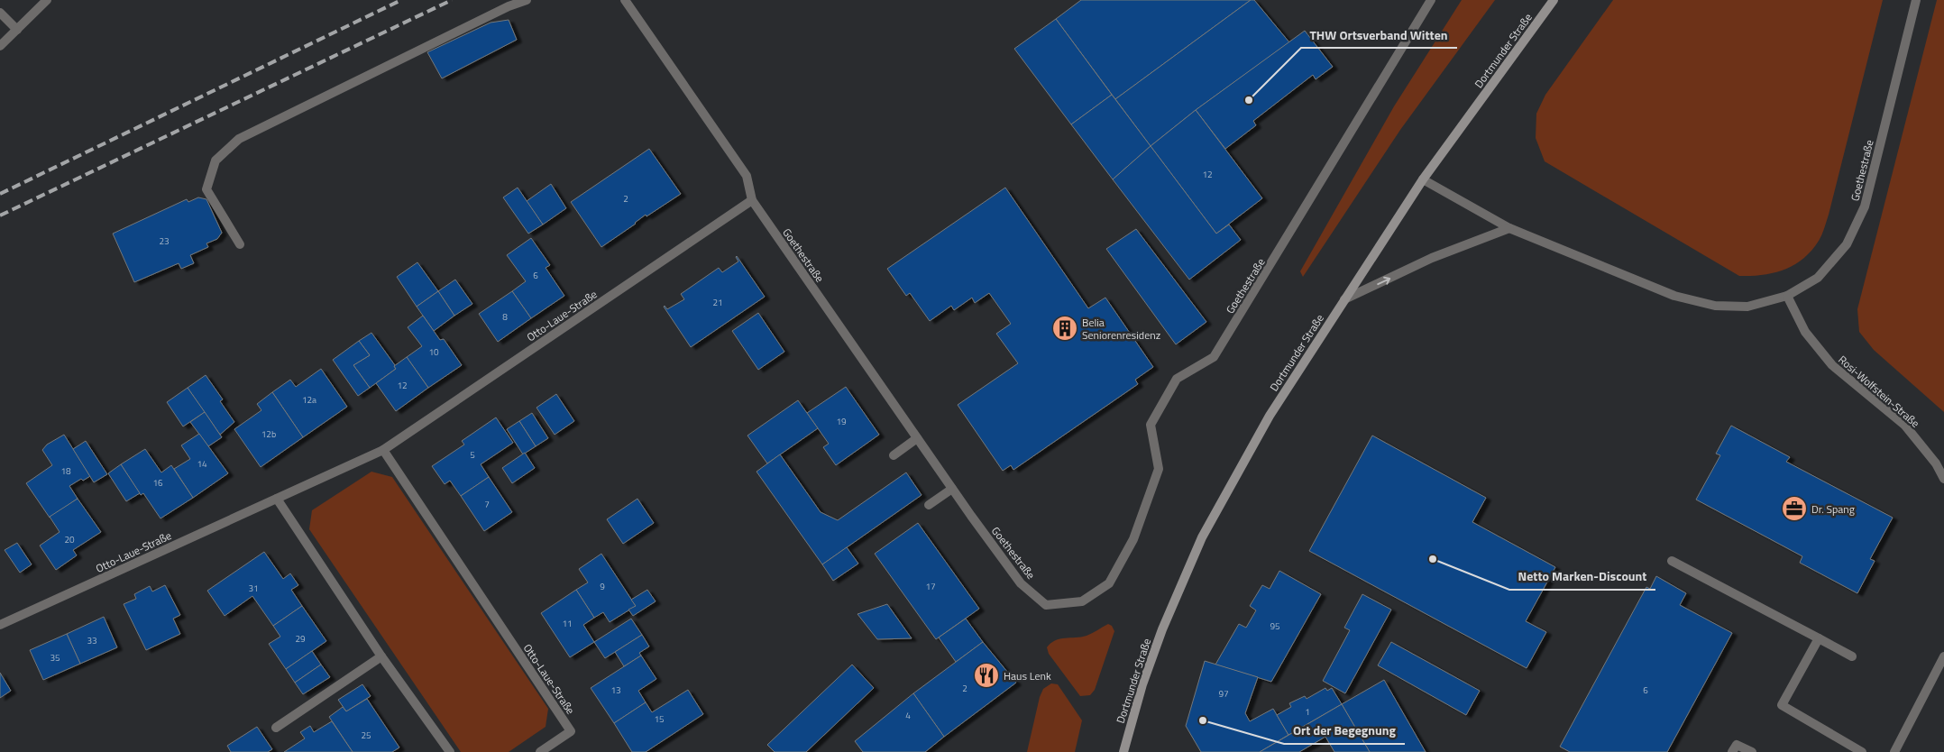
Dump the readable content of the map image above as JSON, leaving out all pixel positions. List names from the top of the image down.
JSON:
{
  "streets": {
    "main road": ["Dortmunder Straße"],
    "street": ["Goethestraße", "Otto-Laue-Straße", "Rosi-Wolfstein-Straße"]
  },
  "crossings": [
    ["Dortmunder Straße", "Goethestraße"],
    ["Goethestraße", "Otto-Laue-Straße"],
    ["Goethestraße", "Rosi-Wolfstein-Straße"]
  ],
  "places": {
    "other": ["THW Ortsverband Witten", "Netto Marken-Discount", "Ort der Begegnung"],
    "building": ["Belia Seniorenresidenz"],
    "office": ["Dr. Spang"],
    "restaurant": ["Haus Lenk"]
  },
  "house_numbers": [
    "12",
    "2",
    "23",
    "6",
    "21",
    "8",
    "10",
    "12",
    "12a",
    "19",
    "12b",
    "5",
    "14",
    "18",
    "16",
    "7",
    "20",
    "9",
    "17",
    "31",
    "11",
    "95",
    "29",
    "33",
    "35",
    "2",
    "13",
    "6",
    "97",
    "1",
    "4",
    "15",
    "25"
  ]
}
